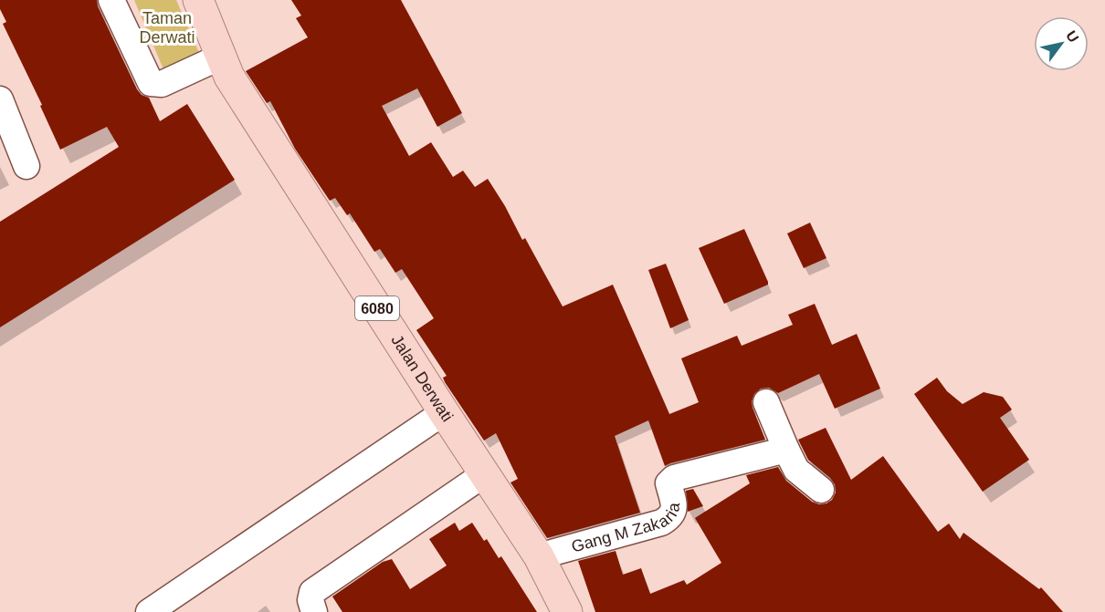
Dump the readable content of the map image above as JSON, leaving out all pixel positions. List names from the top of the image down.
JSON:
{
  "streets": {
    "main road": ["6080", "Jalan Derwati"],
    "street": ["Gang M Zakaria"]
  },
  "crossings": [
    ["Jalan Derwati", "Gang M Zakaria"]
  ],
  "parks": ["Taman Derwati"],
  "north": "top right"
}
